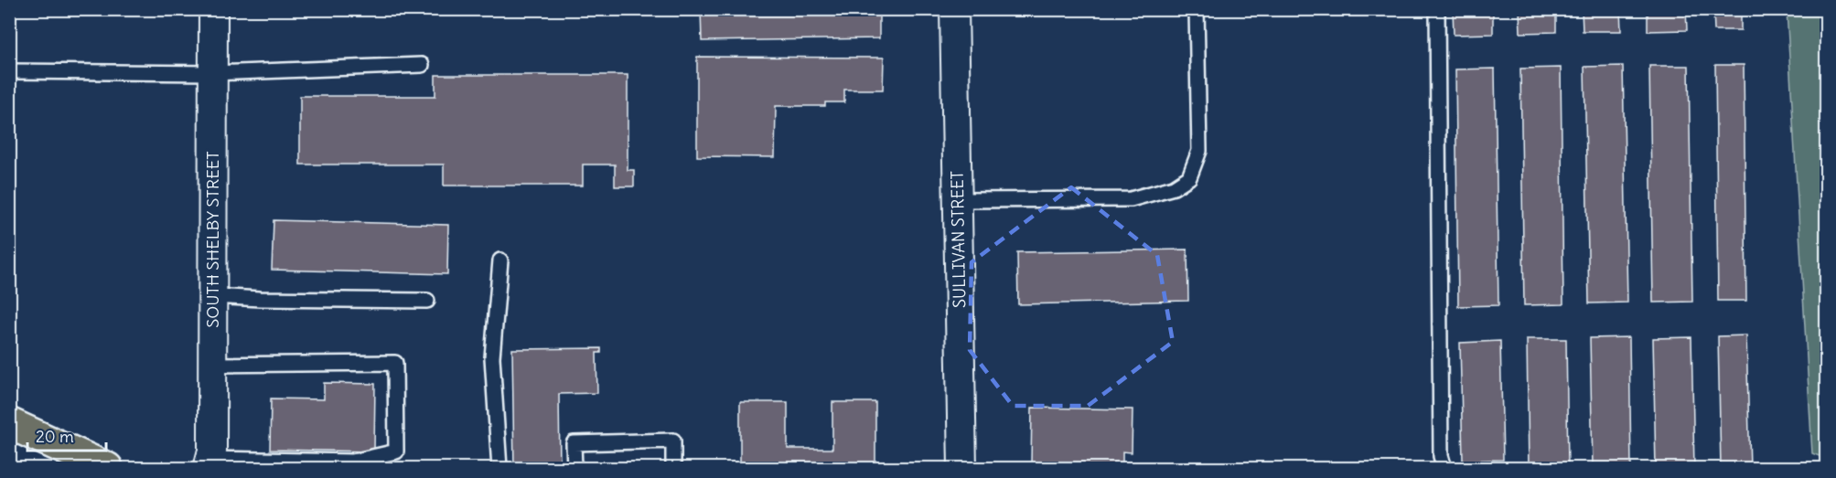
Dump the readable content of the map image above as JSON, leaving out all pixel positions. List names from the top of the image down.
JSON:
{
  "streets": {
    "street": ["SOUTH SHELBY STREET", "SULLIVAN STREET"]
  },
  "scale_bar": "20 m"
}
